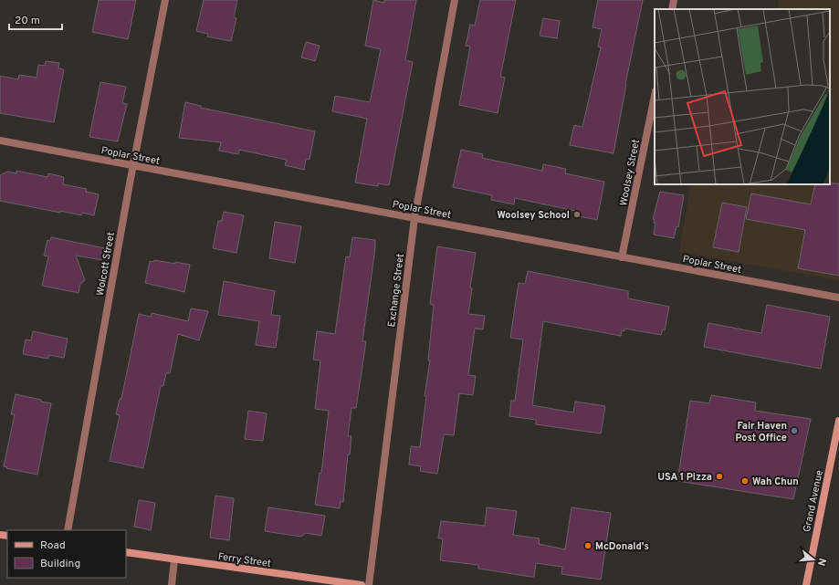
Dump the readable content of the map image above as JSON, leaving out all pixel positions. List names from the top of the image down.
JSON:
{
  "streets": {
    "main road": ["Grand Avenue", "Ferry Street"],
    "street": [
      "Poplar Street",
      "Woolsey Street",
      "Wolcott Street",
      "Exchange Street"
    ]
  },
  "crossings": [
    ["Poplar Street", "Woolsey Street"],
    ["Poplar Street", "Wolcott Street"],
    ["Poplar Street", "Exchange Street"]
  ],
  "places": [
    "Woolsey School",
    "Fair Haven Post Office",
    "USA 1 Pizza",
    "Wah Chun",
    "McDonald's"
  ],
  "legend": ["Road", "Building"],
  "scale_bar": "20 m",
  "north": "right"
}
